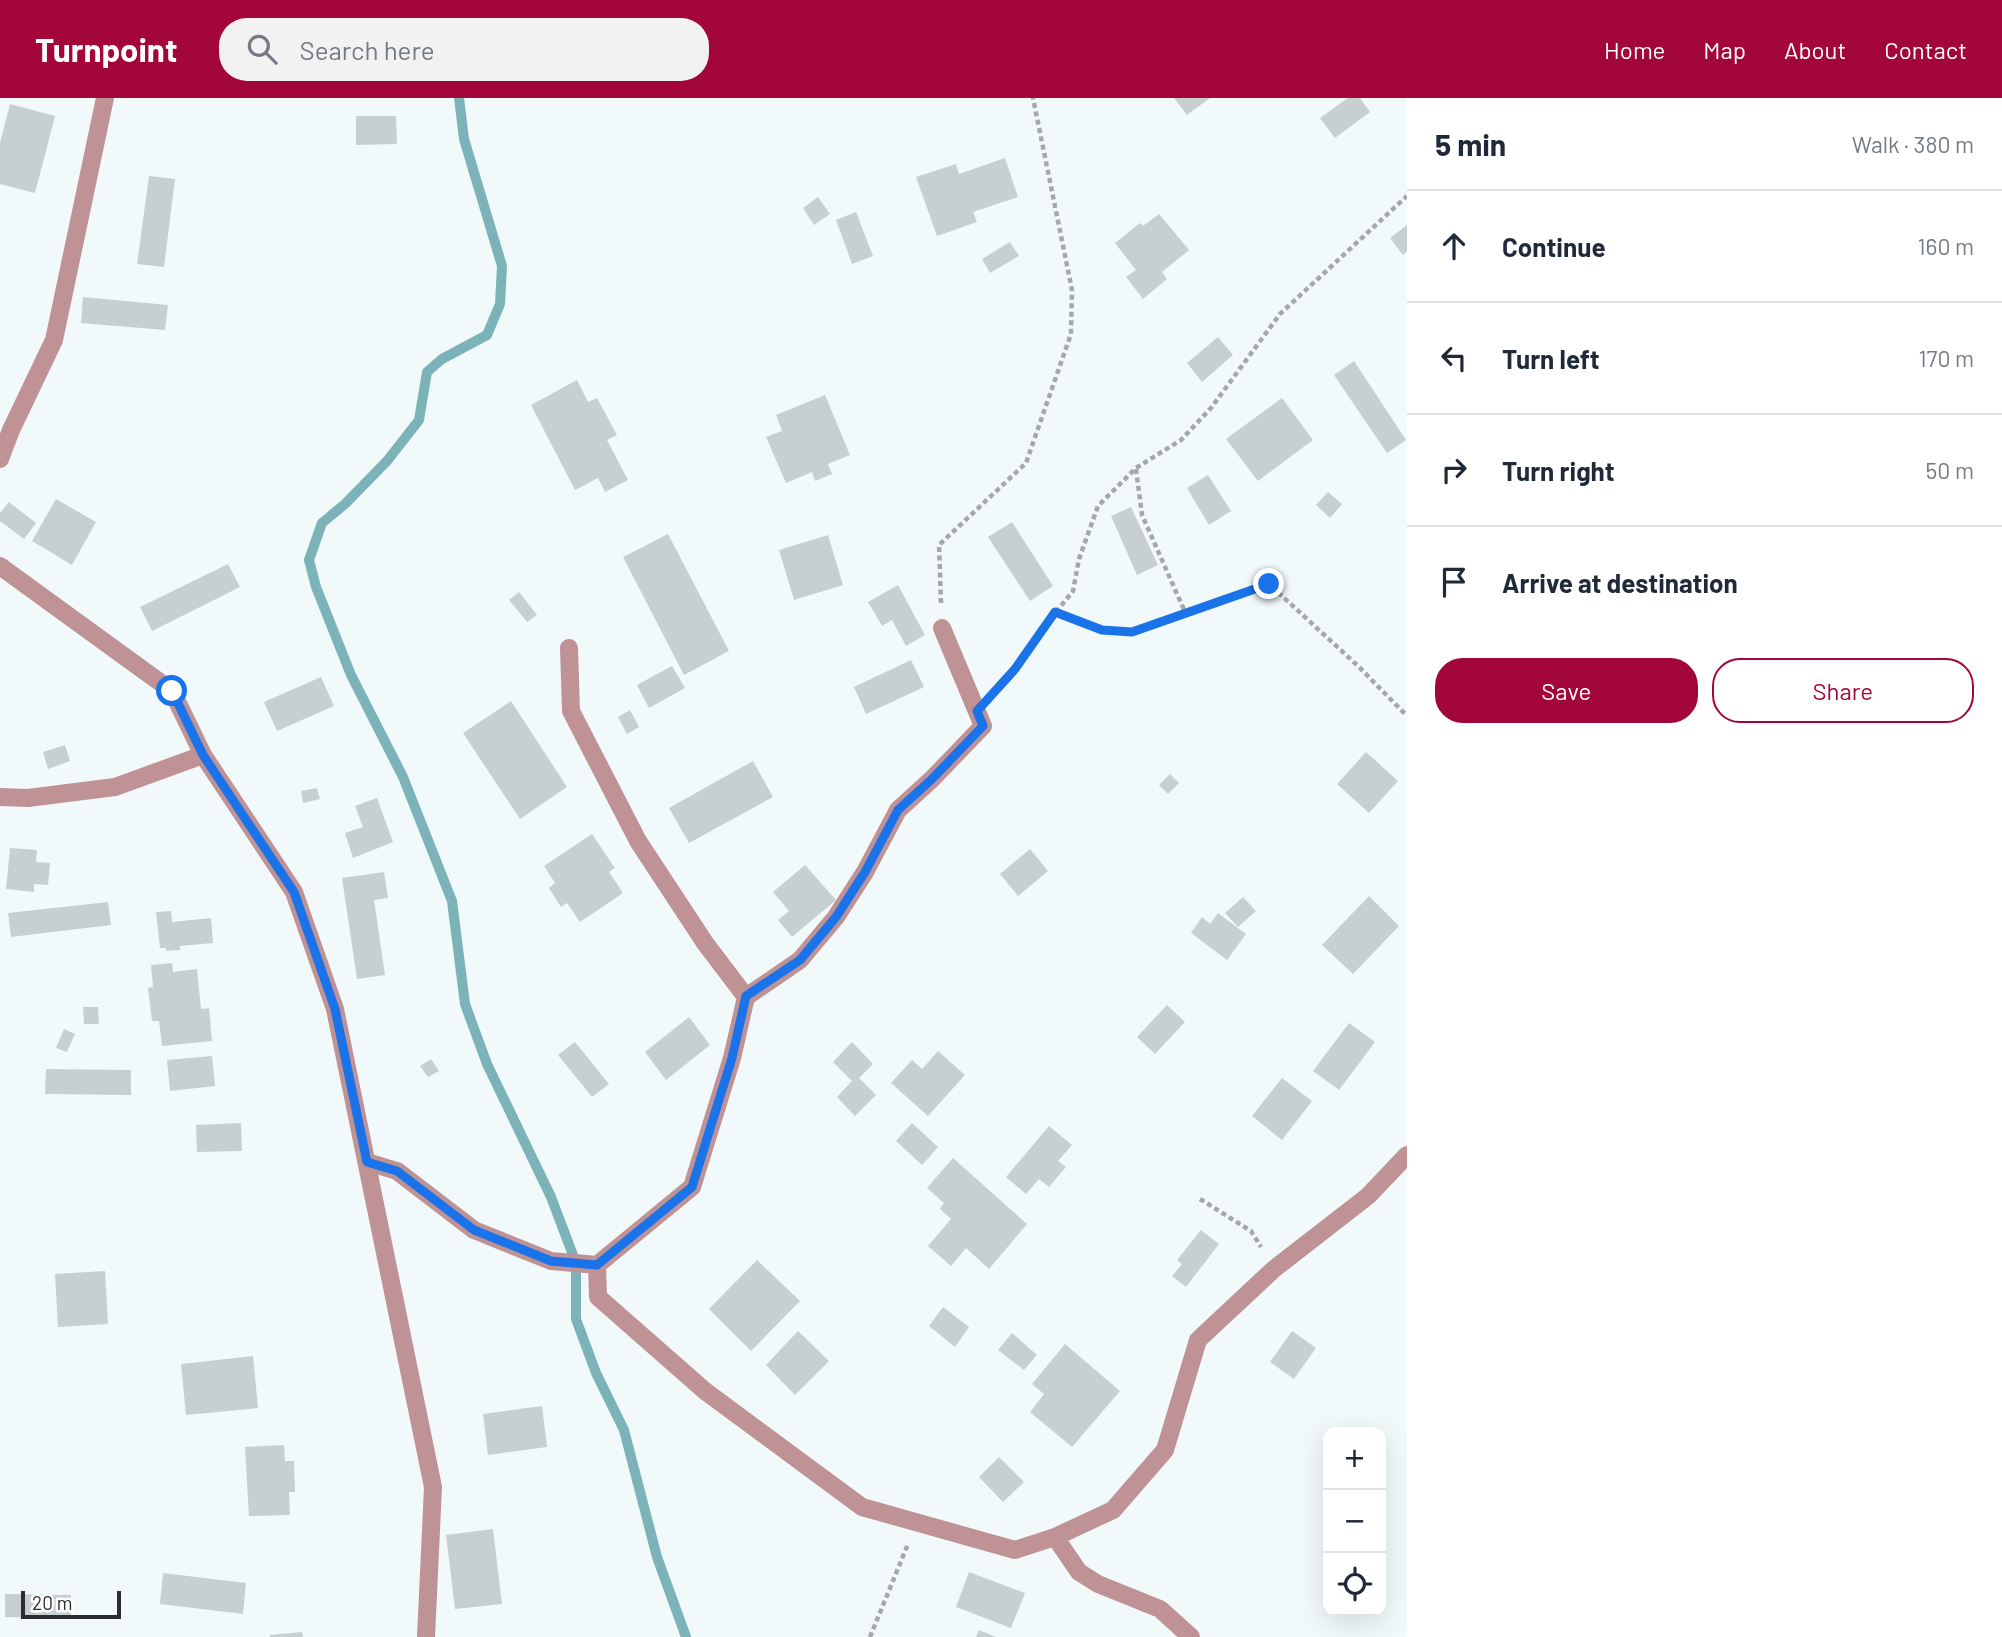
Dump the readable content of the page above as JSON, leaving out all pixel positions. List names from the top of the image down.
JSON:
{
  "scale_bar": "20 m",
  "page": {
    "header": "Turnpoint",
    "search": "Search here",
    "nav": [
      "Home",
      "Map",
      "About",
      "Contact"
    ],
    "heading": ["5 min", "Walk · 380 m"],
    "list": [
      ["Continue", "160 m"],
      ["Turn left", "170 m"],
      ["Turn right", "50 m"],
      "Arrive at destination"
    ],
    "buttons": ["Save", "Share"],
    "map_buttons": ["+", "−"],
    "scale": "20 m"
  }
}
